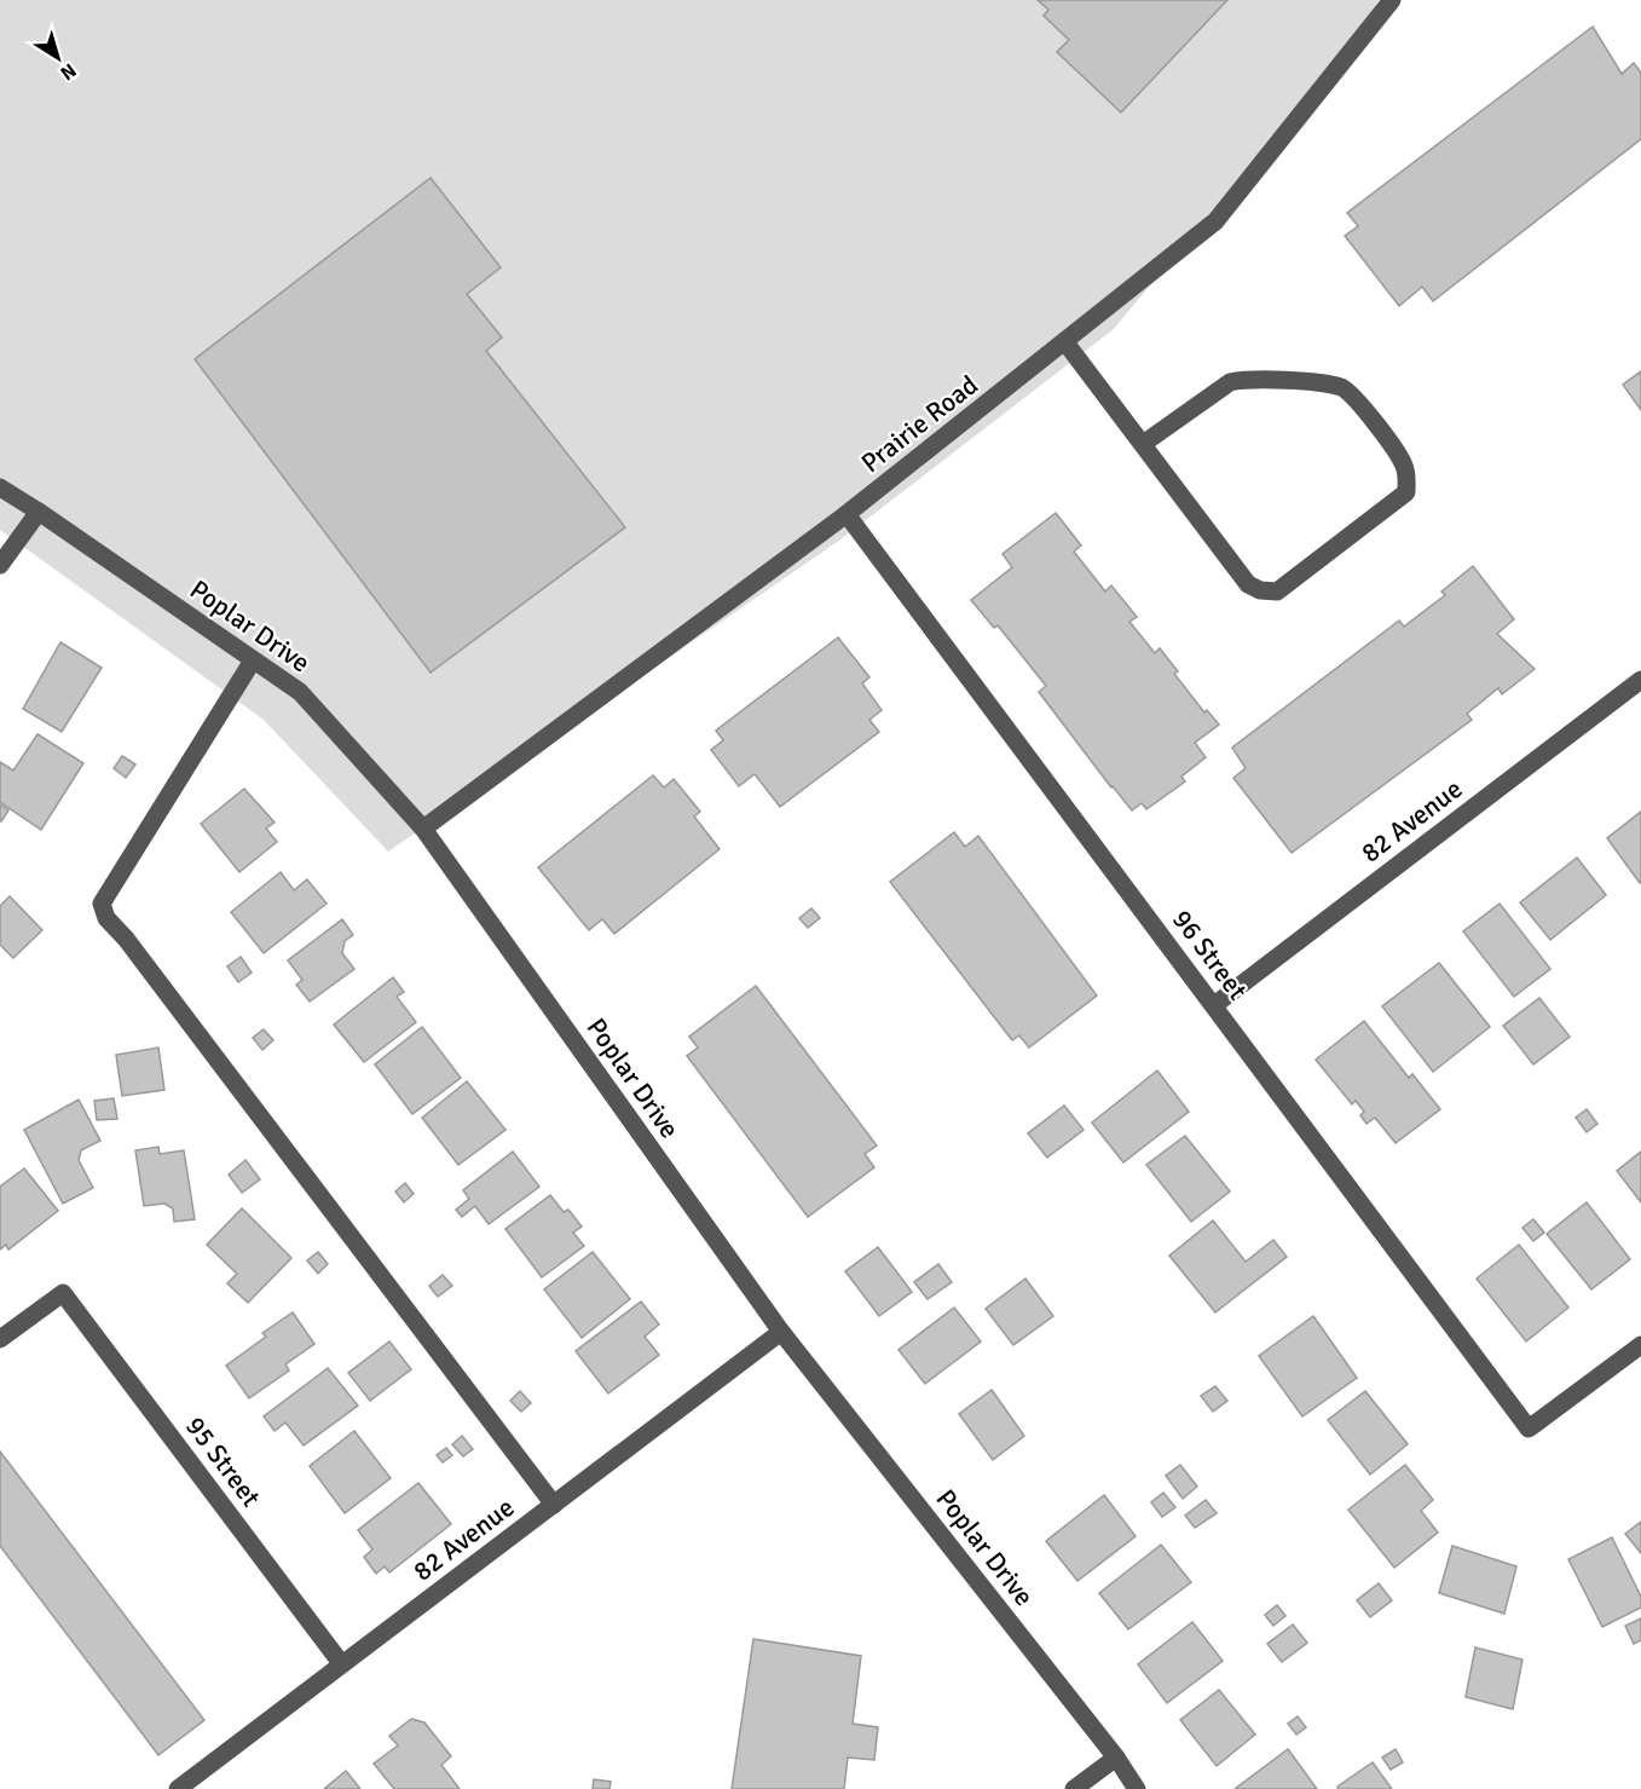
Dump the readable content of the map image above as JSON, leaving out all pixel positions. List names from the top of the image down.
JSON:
{
  "streets": {
    "street": [
      "Prairie Road",
      "Poplar Drive",
      "82 Avenue",
      "96 Street",
      "95 Street"
    ]
  },
  "crossings": [
    ["Prairie Road", "Poplar Drive"],
    ["Prairie Road", "96 Street"],
    ["Poplar Drive", "82 Avenue"],
    ["82 Avenue", "96 Street"],
    ["82 Avenue", "95 Street"]
  ],
  "north": "bottom right"
}
